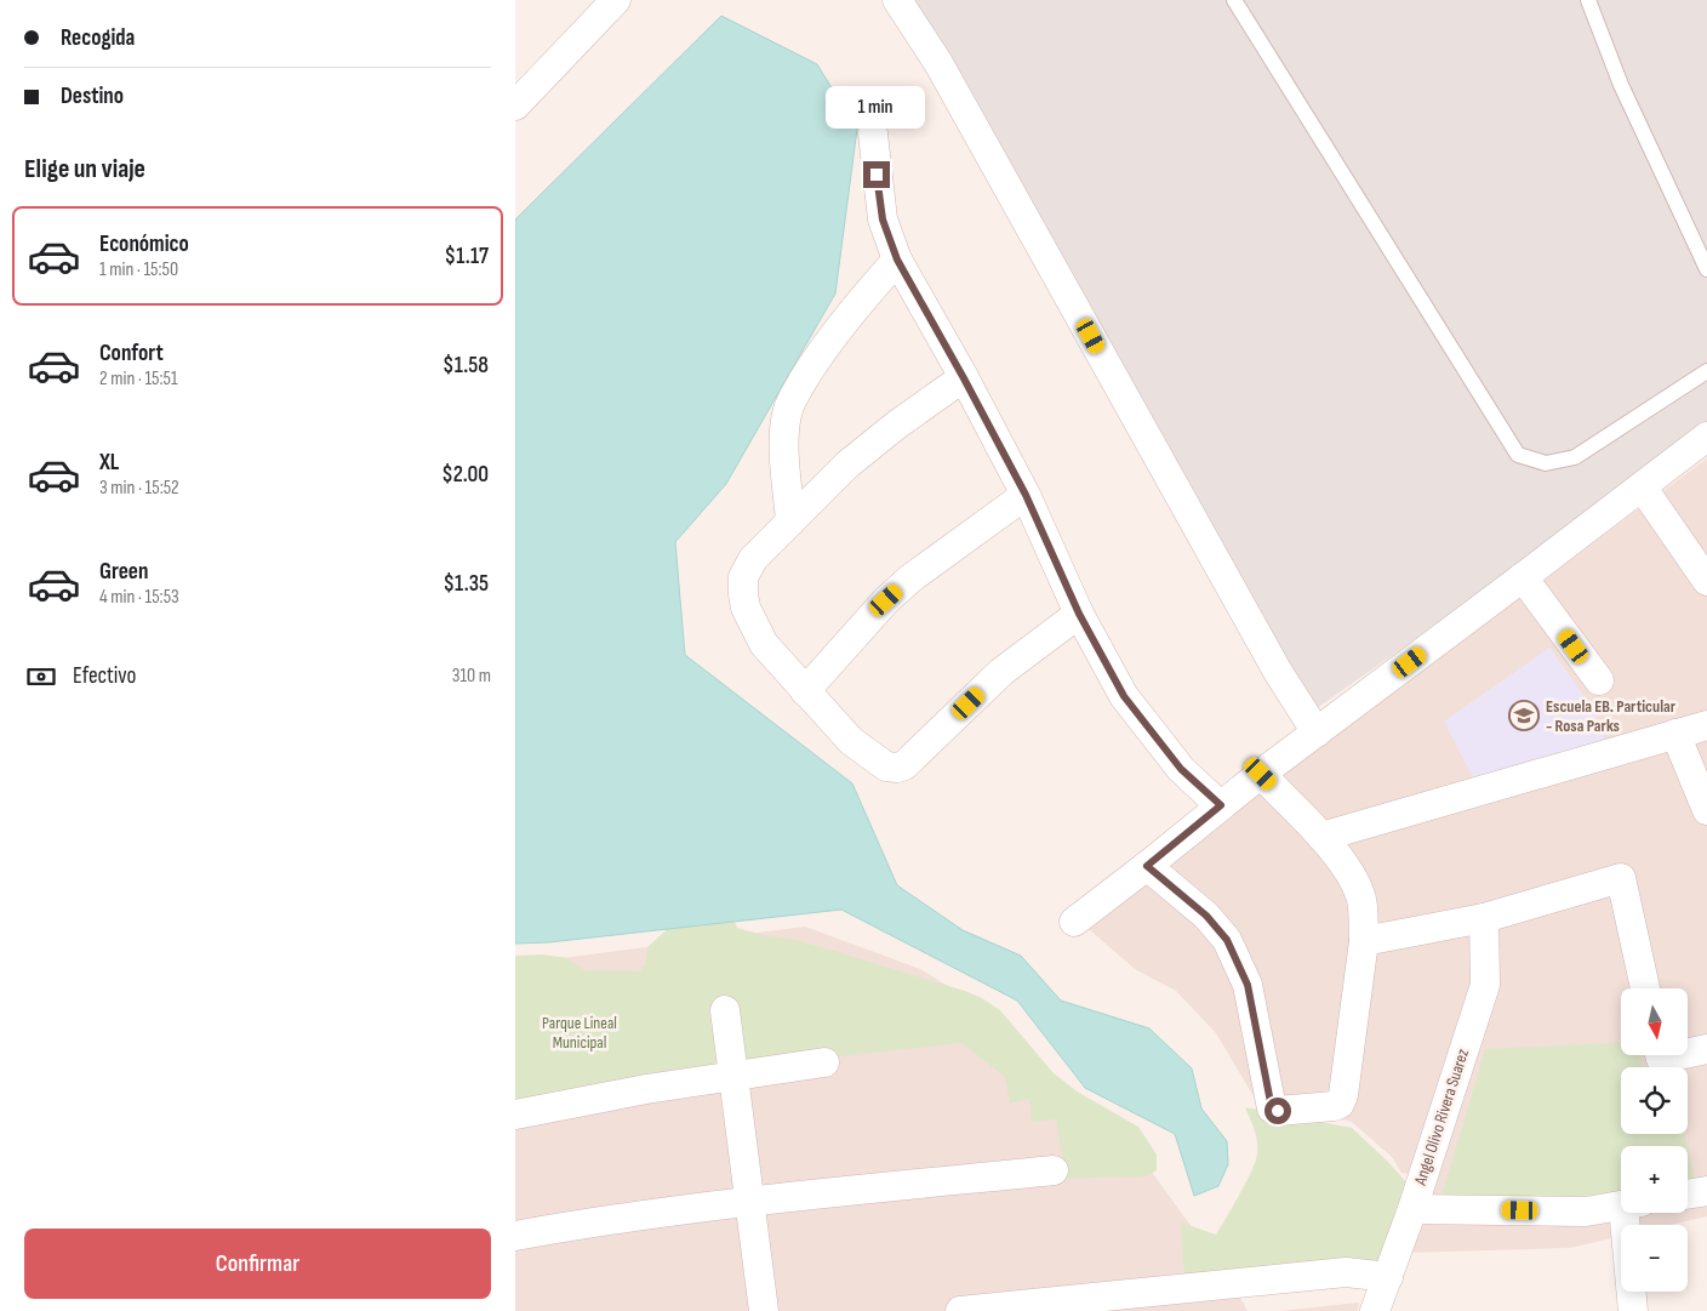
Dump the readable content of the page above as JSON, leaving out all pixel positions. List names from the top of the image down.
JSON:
{
  "streets": {
    "street": ["Angel Olivo Rivera Suarez"]
  },
  "parks": ["Parque Lineal Municipal"],
  "places": {
    "school or university": ["Escuela EB. Particular - Rosa Parks"]
  },
  "north": "bottom",
  "page": {
    "banner": ["Recogida", "Destino"],
    "bubble": "1 min",
    "heading": "Elige un viaje",
    "list": [
      {
        "name": "Económico",
        "note": "1 min · 15:50",
        "value": "$1.17"
      },
      {
        "name": "Confort",
        "note": "2 min · 15:51",
        "value": "$1.58"
      },
      {
        "name": "XL",
        "note": "3 min · 15:52",
        "value": "$2.00"
      },
      {
        "name": "Green",
        "note": "4 min · 15:53",
        "value": "$1.35"
      }
    ],
    "pay": ["Efectivo", "310 m"],
    "map_buttons": ["+", "−"],
    "buttons": "Confirmar"
  }
}
